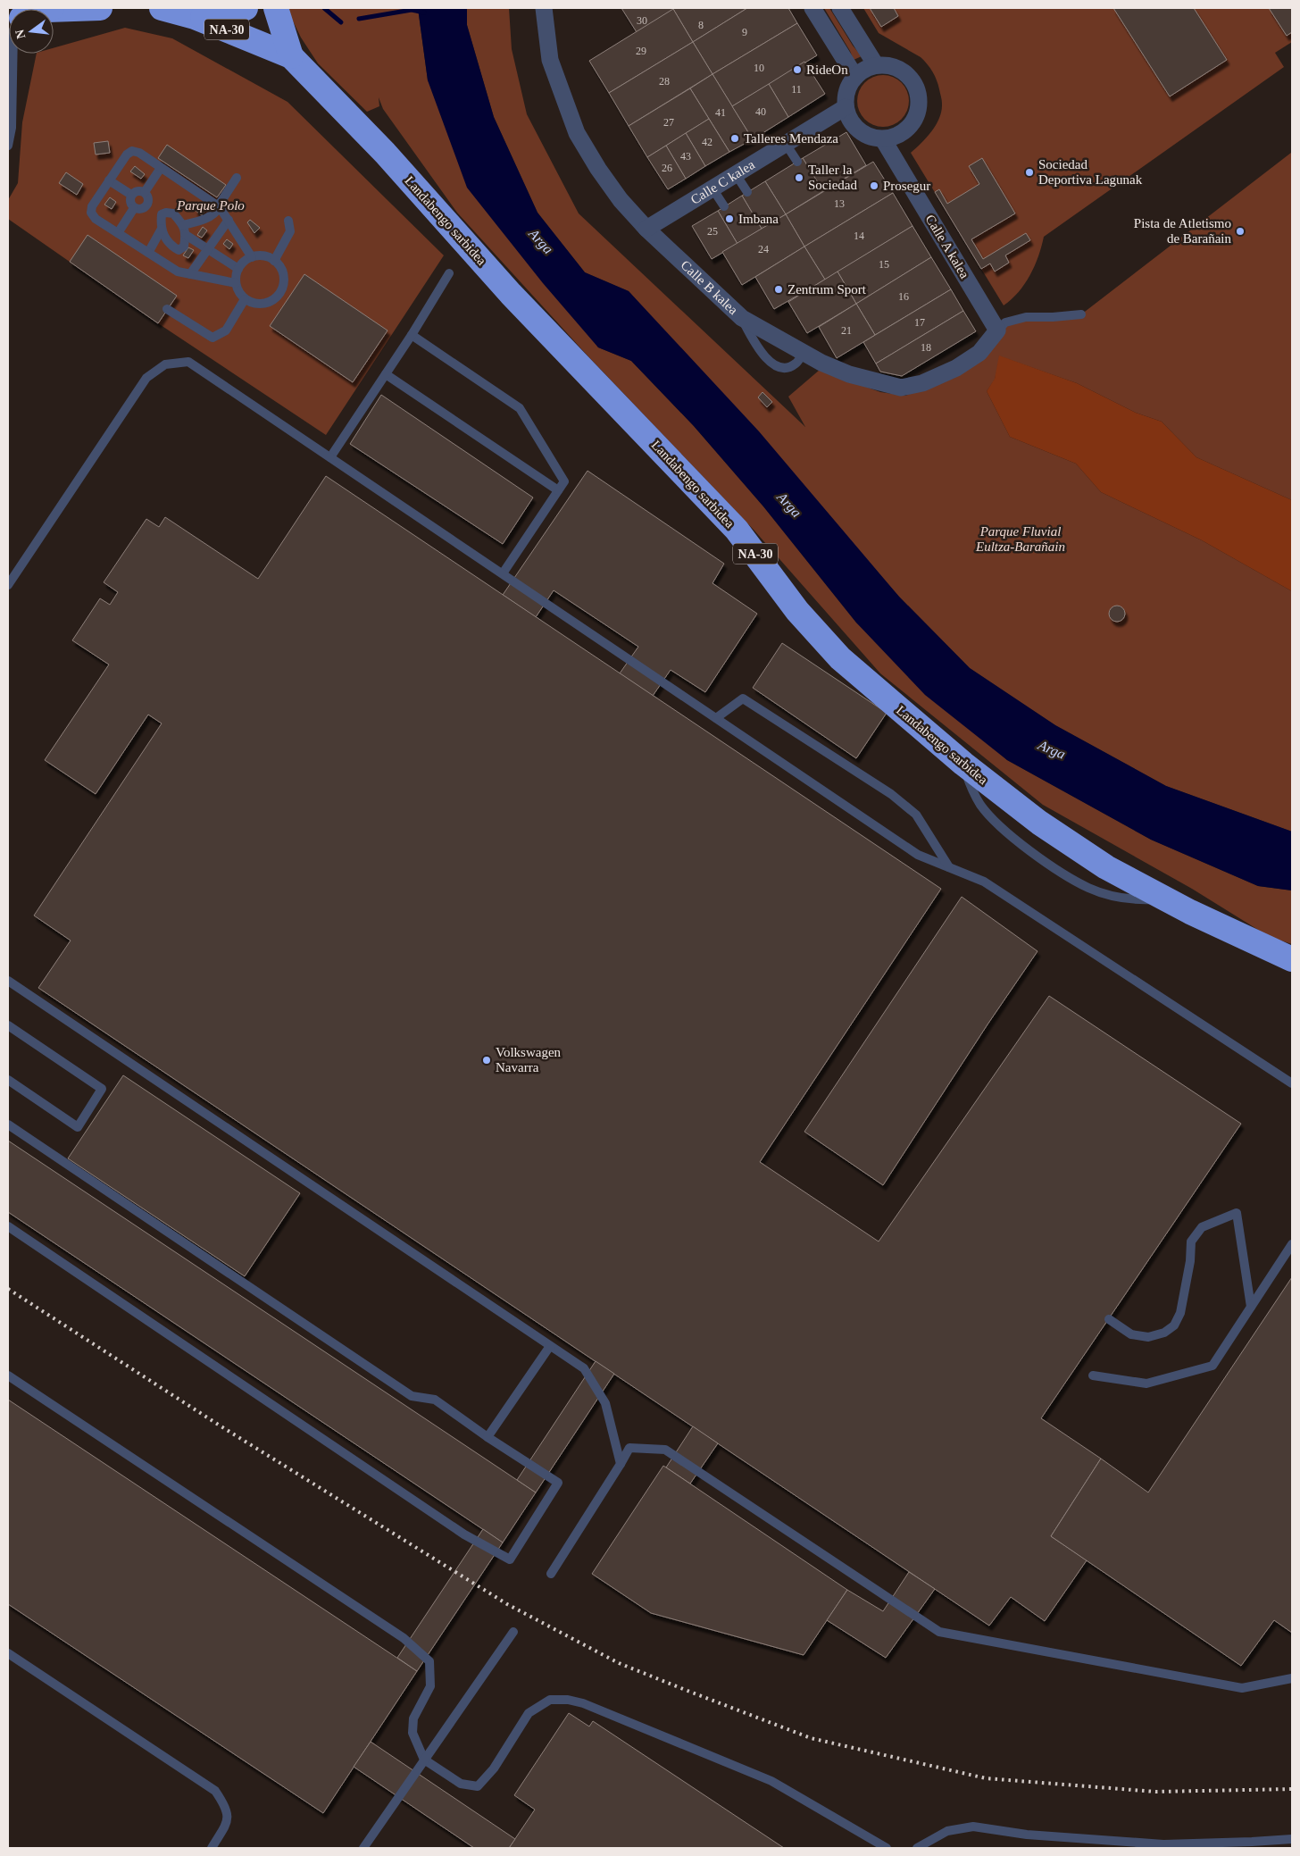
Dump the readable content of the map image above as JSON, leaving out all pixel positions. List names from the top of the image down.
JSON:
{
  "streets": {
    "highway": ["NA-30", "Landabengo sarbidea"],
    "street": ["Calle C kalea", "Calle A kalea", "Calle B kalea"]
  },
  "crossings": [
    ["Calle C kalea", "Calle A kalea"],
    ["Calle C kalea", "Calle B kalea"],
    ["Calle A kalea", "Calle B kalea"]
  ],
  "water": ["Arga"],
  "parks": ["Parque Polo", "Parque Fluvial Eultza-Barañain"],
  "places": [
    "RideOn",
    "Talleres Mendaza",
    "Sociedad Deportiva Lagunak",
    "Taller la Sociedad",
    "Prosegur",
    "Imbana",
    "Pista de Atletismo de Barañain",
    "Zentrum Sport",
    "Volkswagen Navarra"
  ],
  "house_numbers": [
    "30",
    "8",
    "9",
    "29",
    "10",
    "28",
    "11",
    "40",
    "41",
    "27",
    "42",
    "43",
    "26",
    "13",
    "25",
    "14",
    "24",
    "15",
    "16",
    "17",
    "21",
    "18"
  ],
  "north": "left"
}
